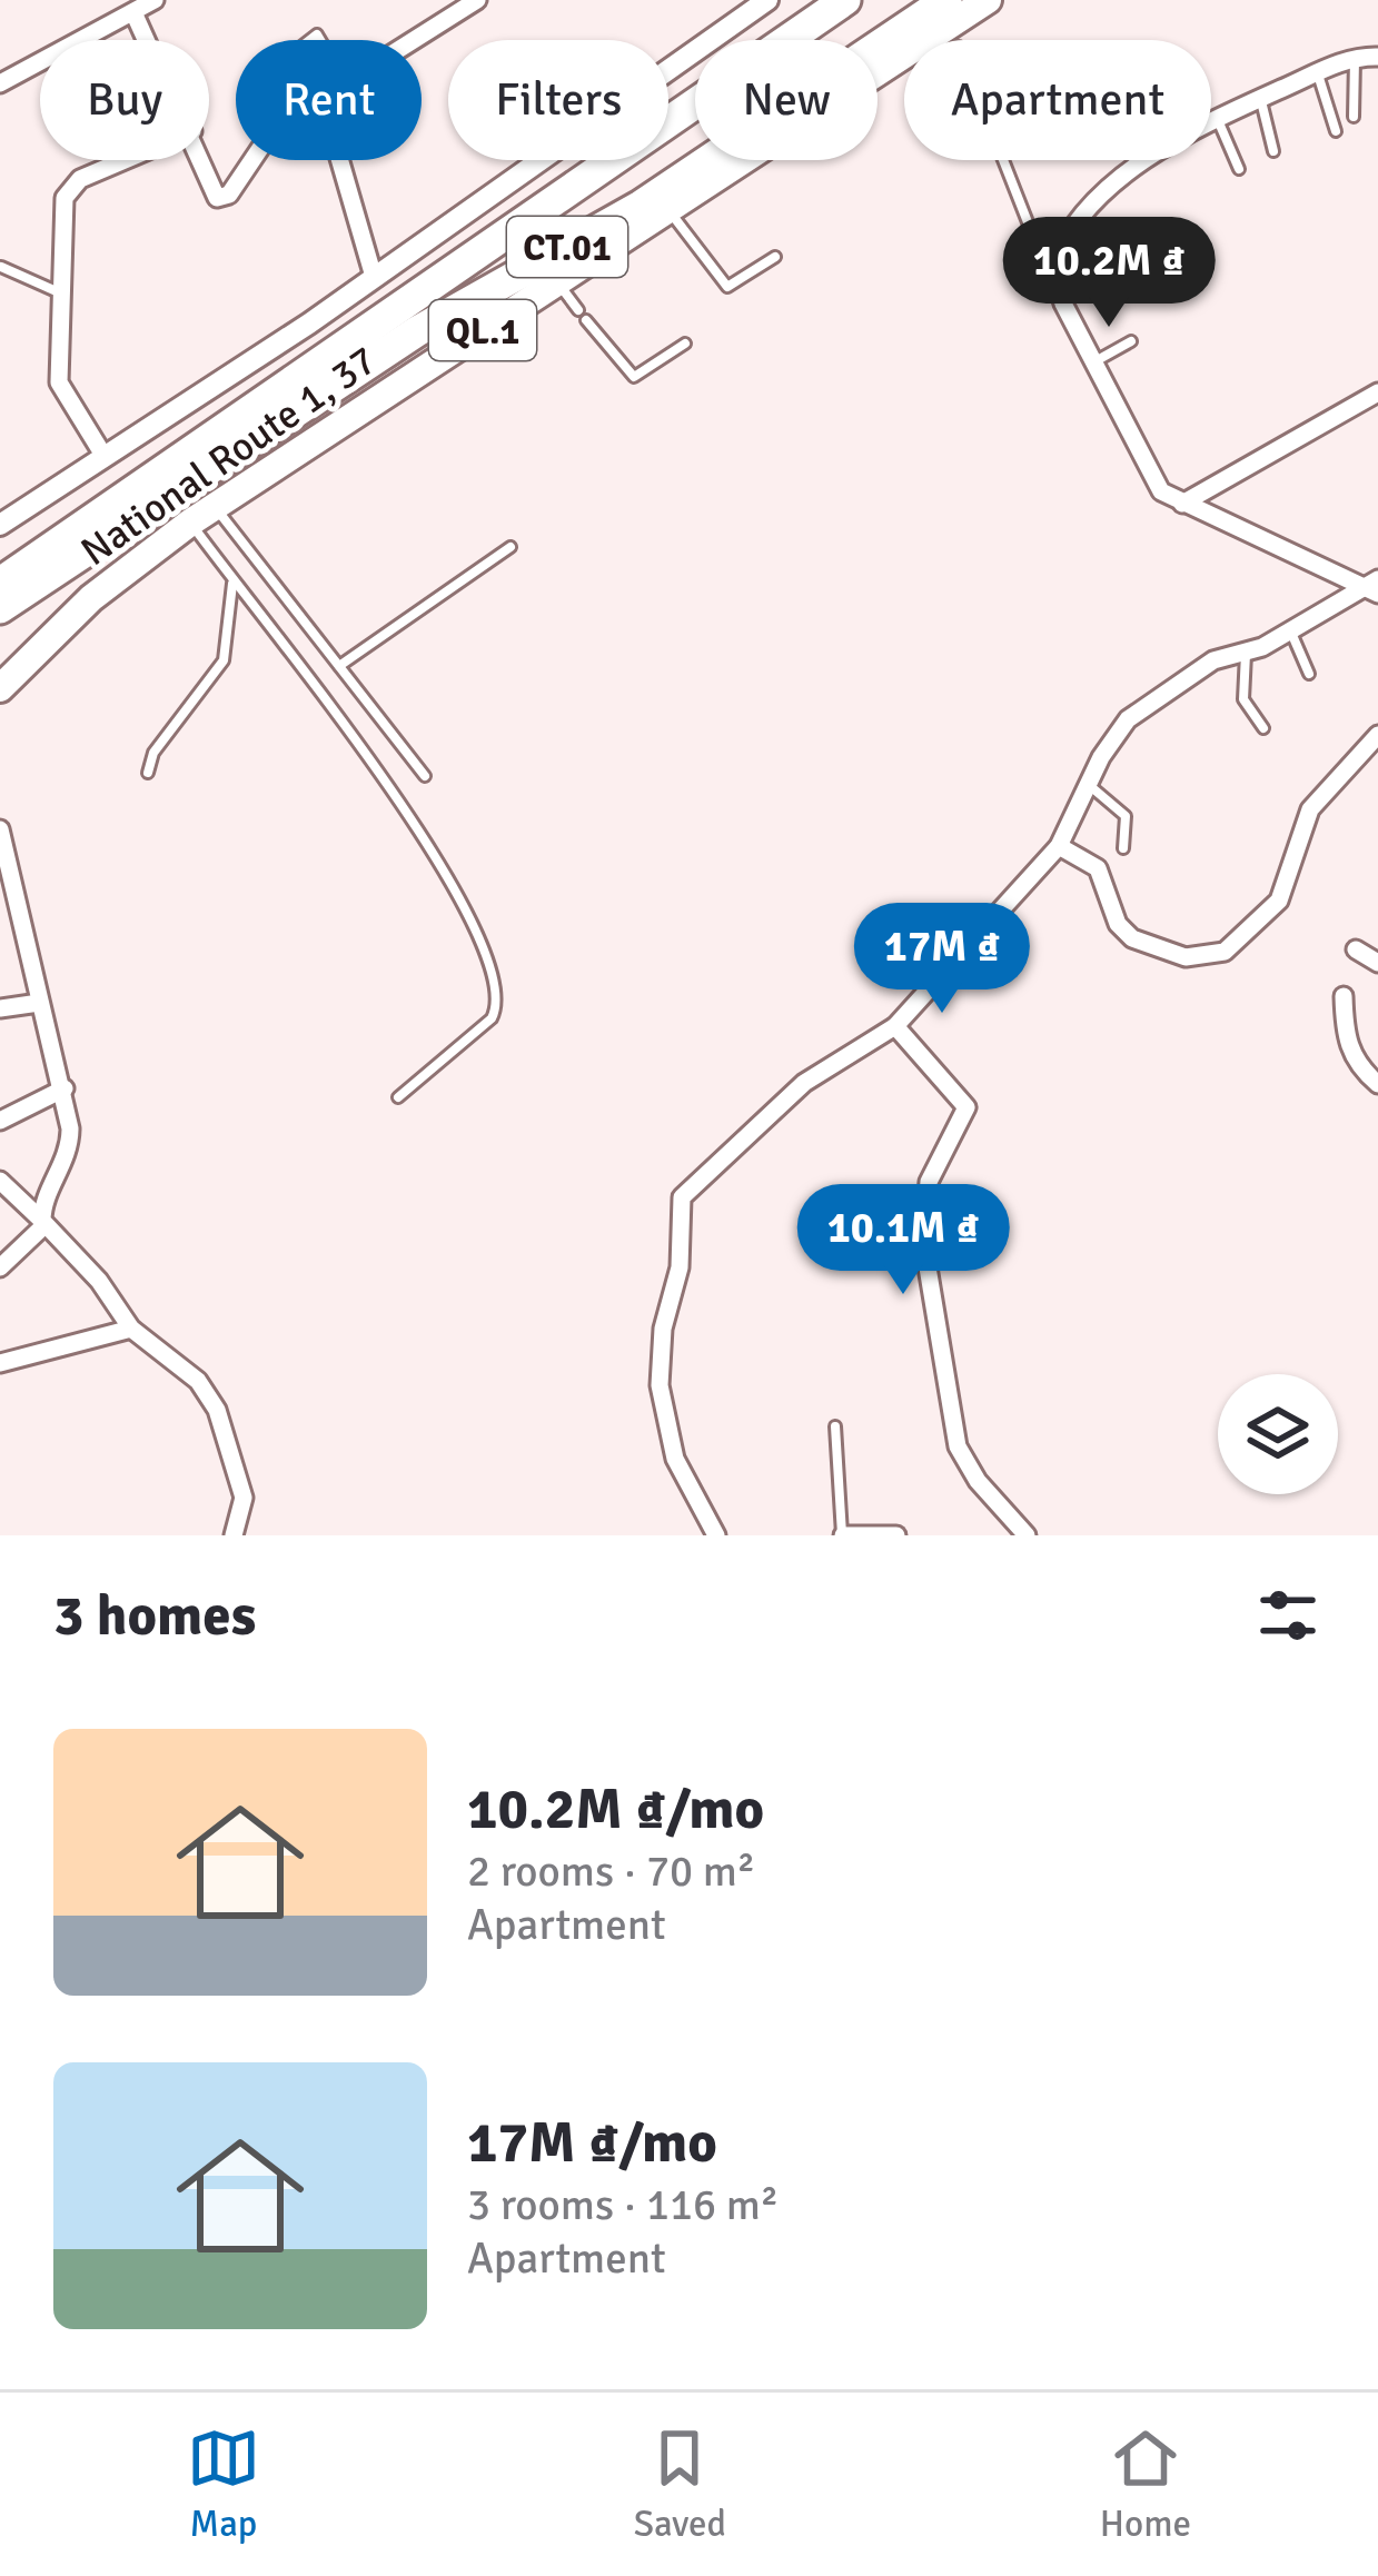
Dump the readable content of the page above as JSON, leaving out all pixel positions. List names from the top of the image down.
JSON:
{
  "streets": {
    "highway": ["CT.01", "QL.1", "National Route 1, 37"]
  },
  "page": {
    "chip": [
      "Buy",
      "Rent",
      "Filters",
      "New",
      "Apartment"
    ],
    "price": ["10.2M ₫", "17M ₫", "10.1M ₫"],
    "heading": "3 homes",
    "list": [
      {
        "name": "10.2M ₫/mo",
        "note": "2 rooms · 70 m² · Apartment"
      },
      {
        "name": "17M ₫/mo",
        "note": "3 rooms · 116 m² · Apartment"
      }
    ],
    "tabs": ["Map", "Saved", "Home"]
  }
}
